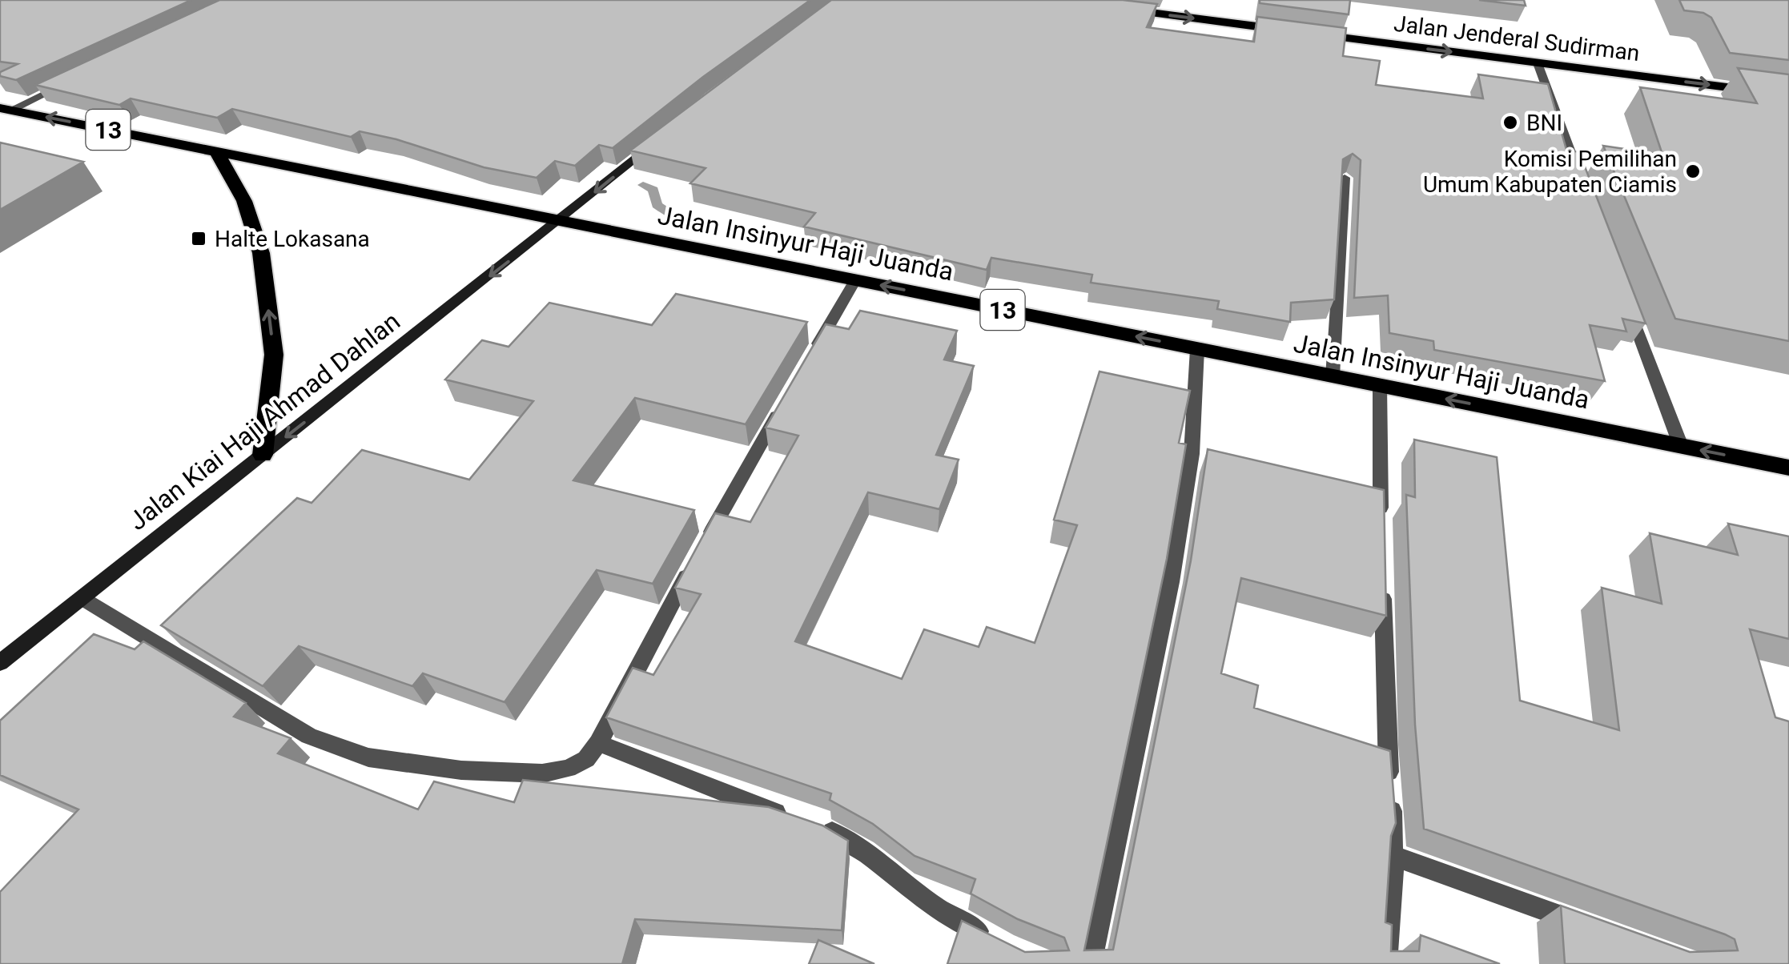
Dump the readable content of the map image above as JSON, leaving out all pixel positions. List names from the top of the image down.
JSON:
{
  "streets": {
    "highway": ["Jalan Jenderal Sudirman", "13", "Jalan Insinyur Haji Juanda"],
    "main road": ["Jalan Kiai Haji Ahmad Dahlan"]
  },
  "crossings": [
    ["Jalan Insinyur Haji Juanda", "Jalan Kiai Haji Ahmad Dahlan"]
  ],
  "one_way": ["Jalan Jenderal Sudirman", "Jalan Insinyur Haji Juanda", "Jalan Kiai Haji Ahmad Dahlan"],
  "places": {
    "other": ["BNI", "Komisi Pemilihan Umum Kabupaten Ciamis"],
    "transit": ["Halte Lokasana"]
  }
}
